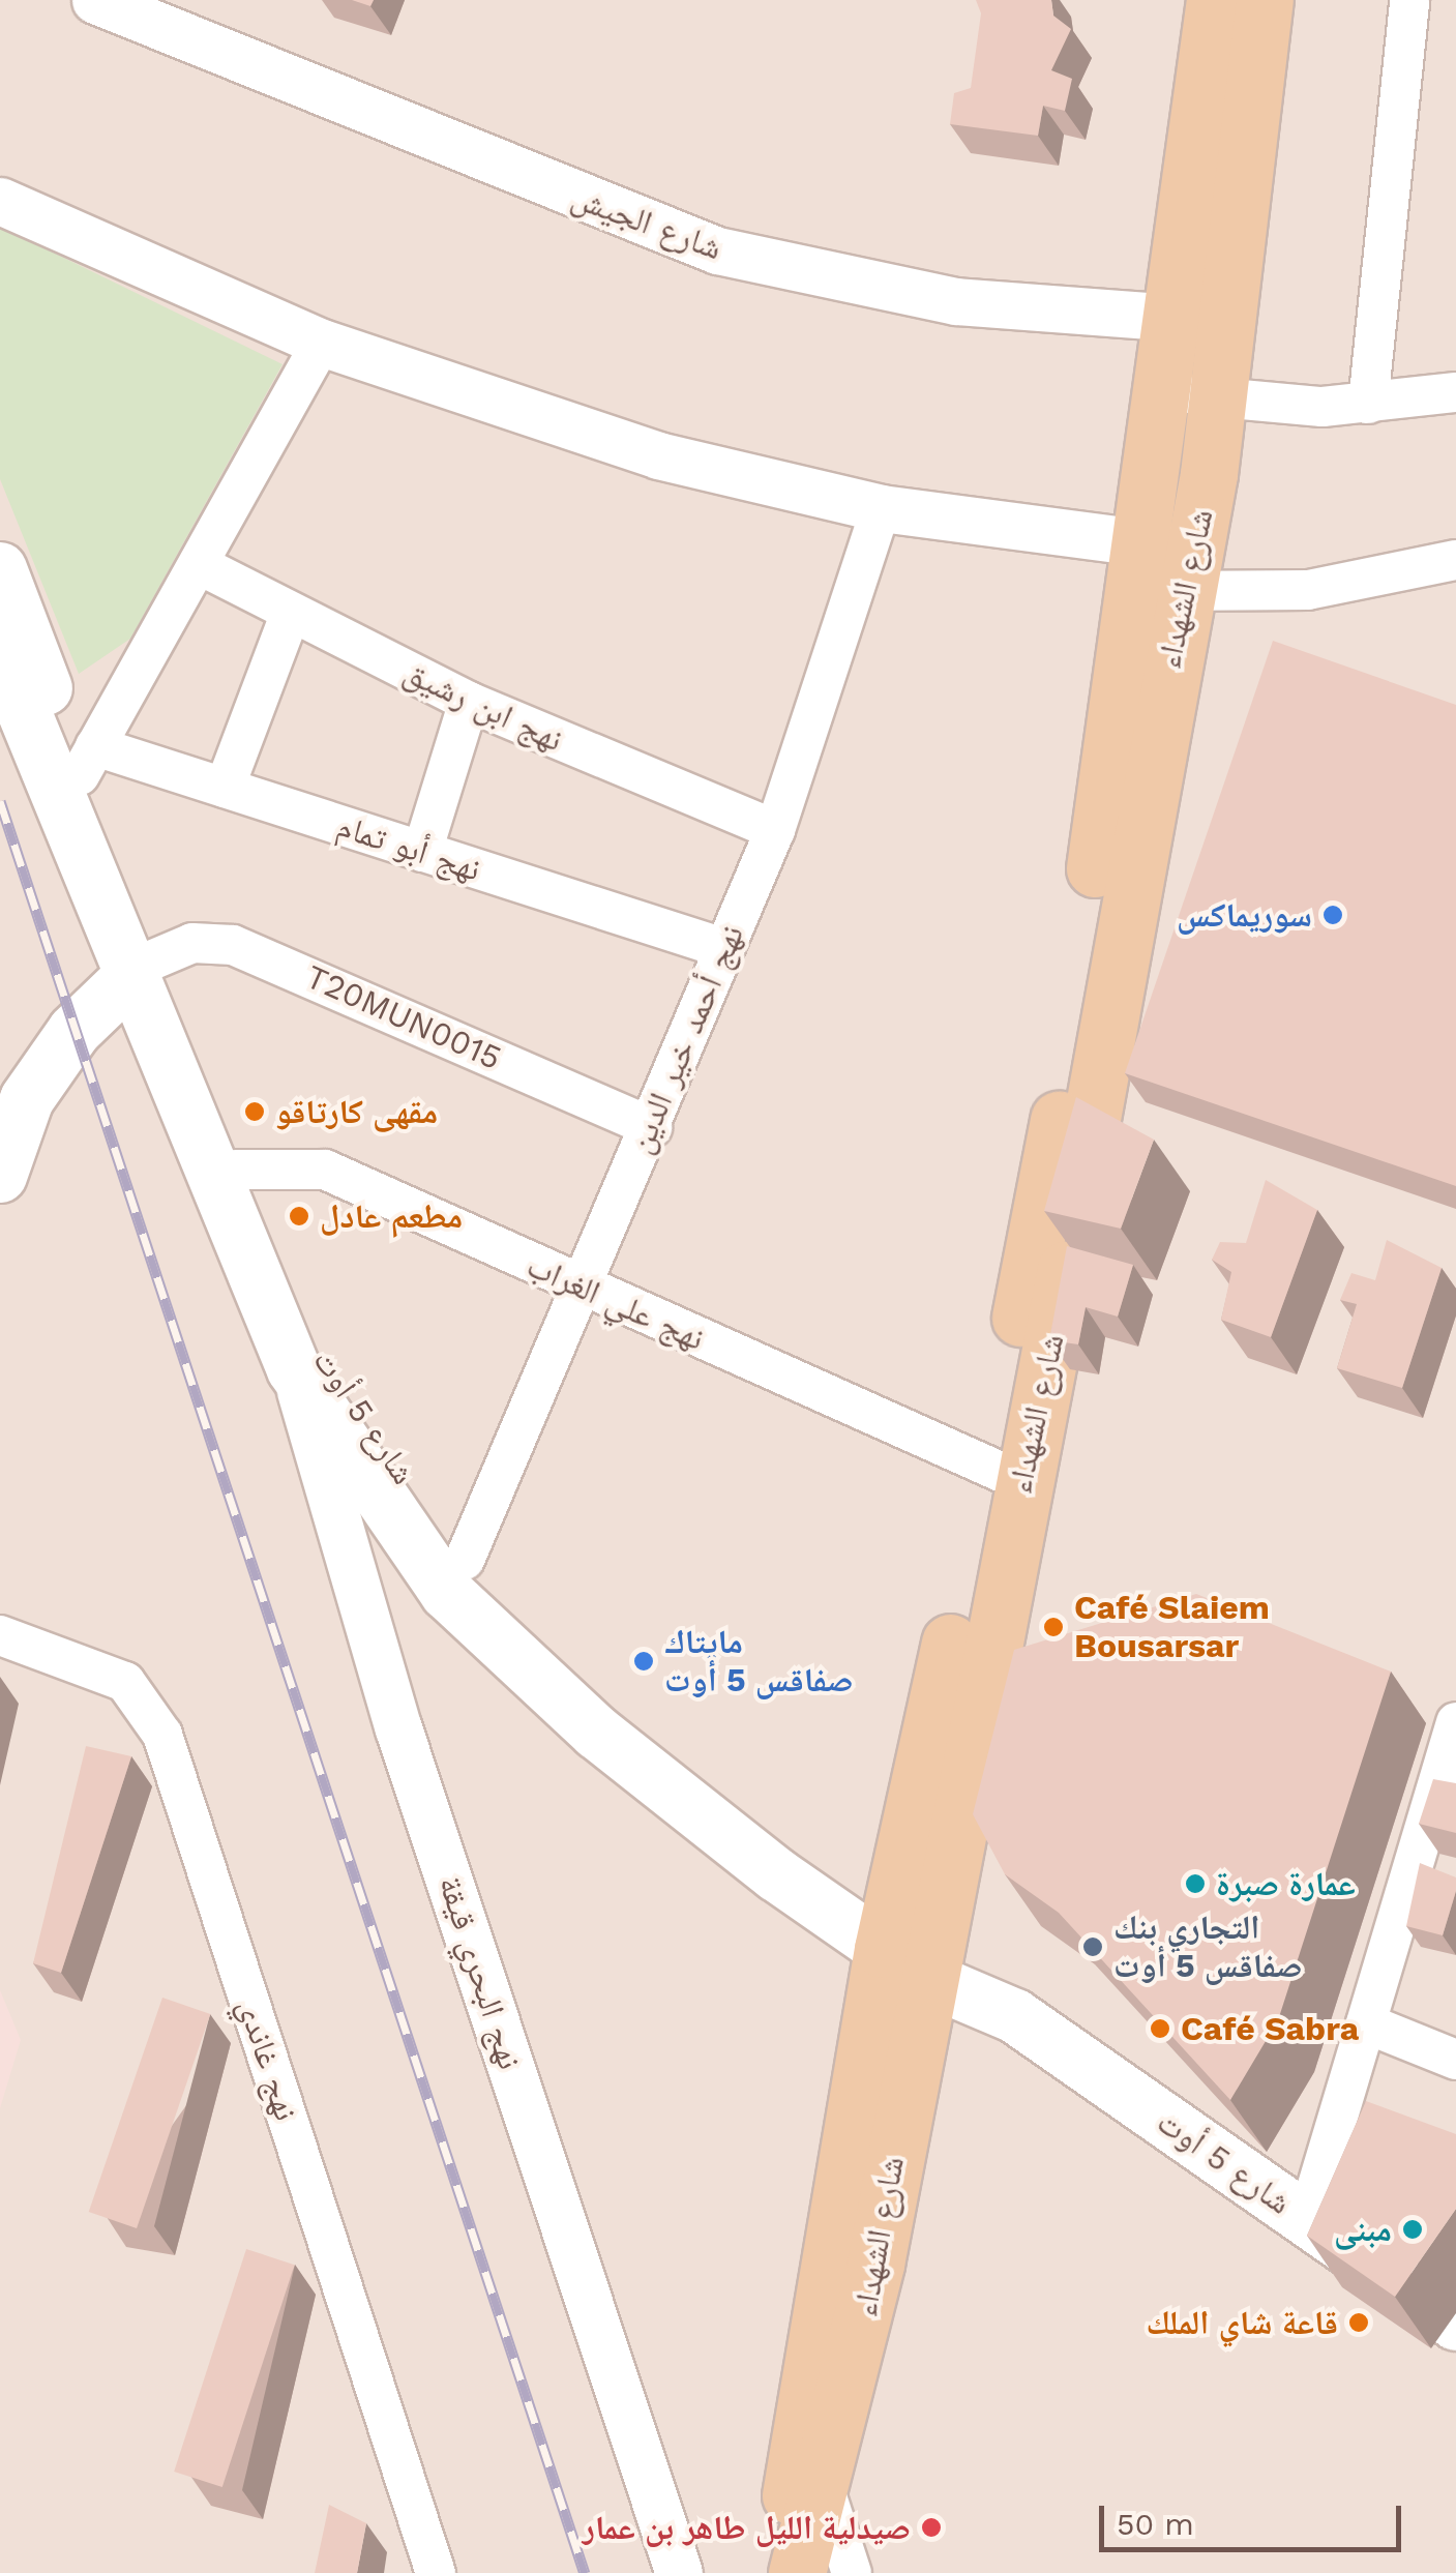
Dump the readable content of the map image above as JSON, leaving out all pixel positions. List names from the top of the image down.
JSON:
{
  "streets": {
    "main road": ["شارع الشهداء", "شارع 5 أوت"],
    "street": [
      "شارع الجيش",
      "نهج ابن رشيق",
      "نهج أبو تمام",
      "T20MUN0015",
      "نهج أحمد خير الدين",
      "نهج علي الغراب",
      "نهج البحري قيقة",
      "نهج غاندي"
    ]
  },
  "crossings": [
    ["شارع الجيش", "شارع الشهداء"],
    ["شارع الشهداء", "نهج علي الغراب"],
    ["شارع الشهداء", "شارع 5 أوت"],
    ["نهج ابن رشيق", "نهج أحمد خير الدين"],
    ["نهج أبو تمام", "نهج أحمد خير الدين"],
    ["نهج أبو تمام", "شارع 5 أوت"],
    ["T20MUN0015", "نهج أحمد خير الدين"],
    ["T20MUN0015", "شارع 5 أوت"],
    ["نهج أحمد خير الدين", "نهج علي الغراب"],
    ["نهج أحمد خير الدين", "شارع 5 أوت"],
    ["نهج علي الغراب", "شارع 5 أوت"],
    ["شارع 5 أوت", "نهج البحري قيقة"]
  ],
  "places": [
    "سوريماكس",
    "مقهى كارتاقو",
    "مطعم عادل",
    "Café Slaiem Bousarsar",
    "مايتاك صفاقس 5 أوت",
    "عمارة صبرة",
    "التجاري بنك صفاقس 5 أوت",
    "Café Sabra",
    "مبنى",
    "قاعة شاي الملك",
    "صيدلية الليل طاهر بن عمار"
  ],
  "scale_bar": "50 m"
}
